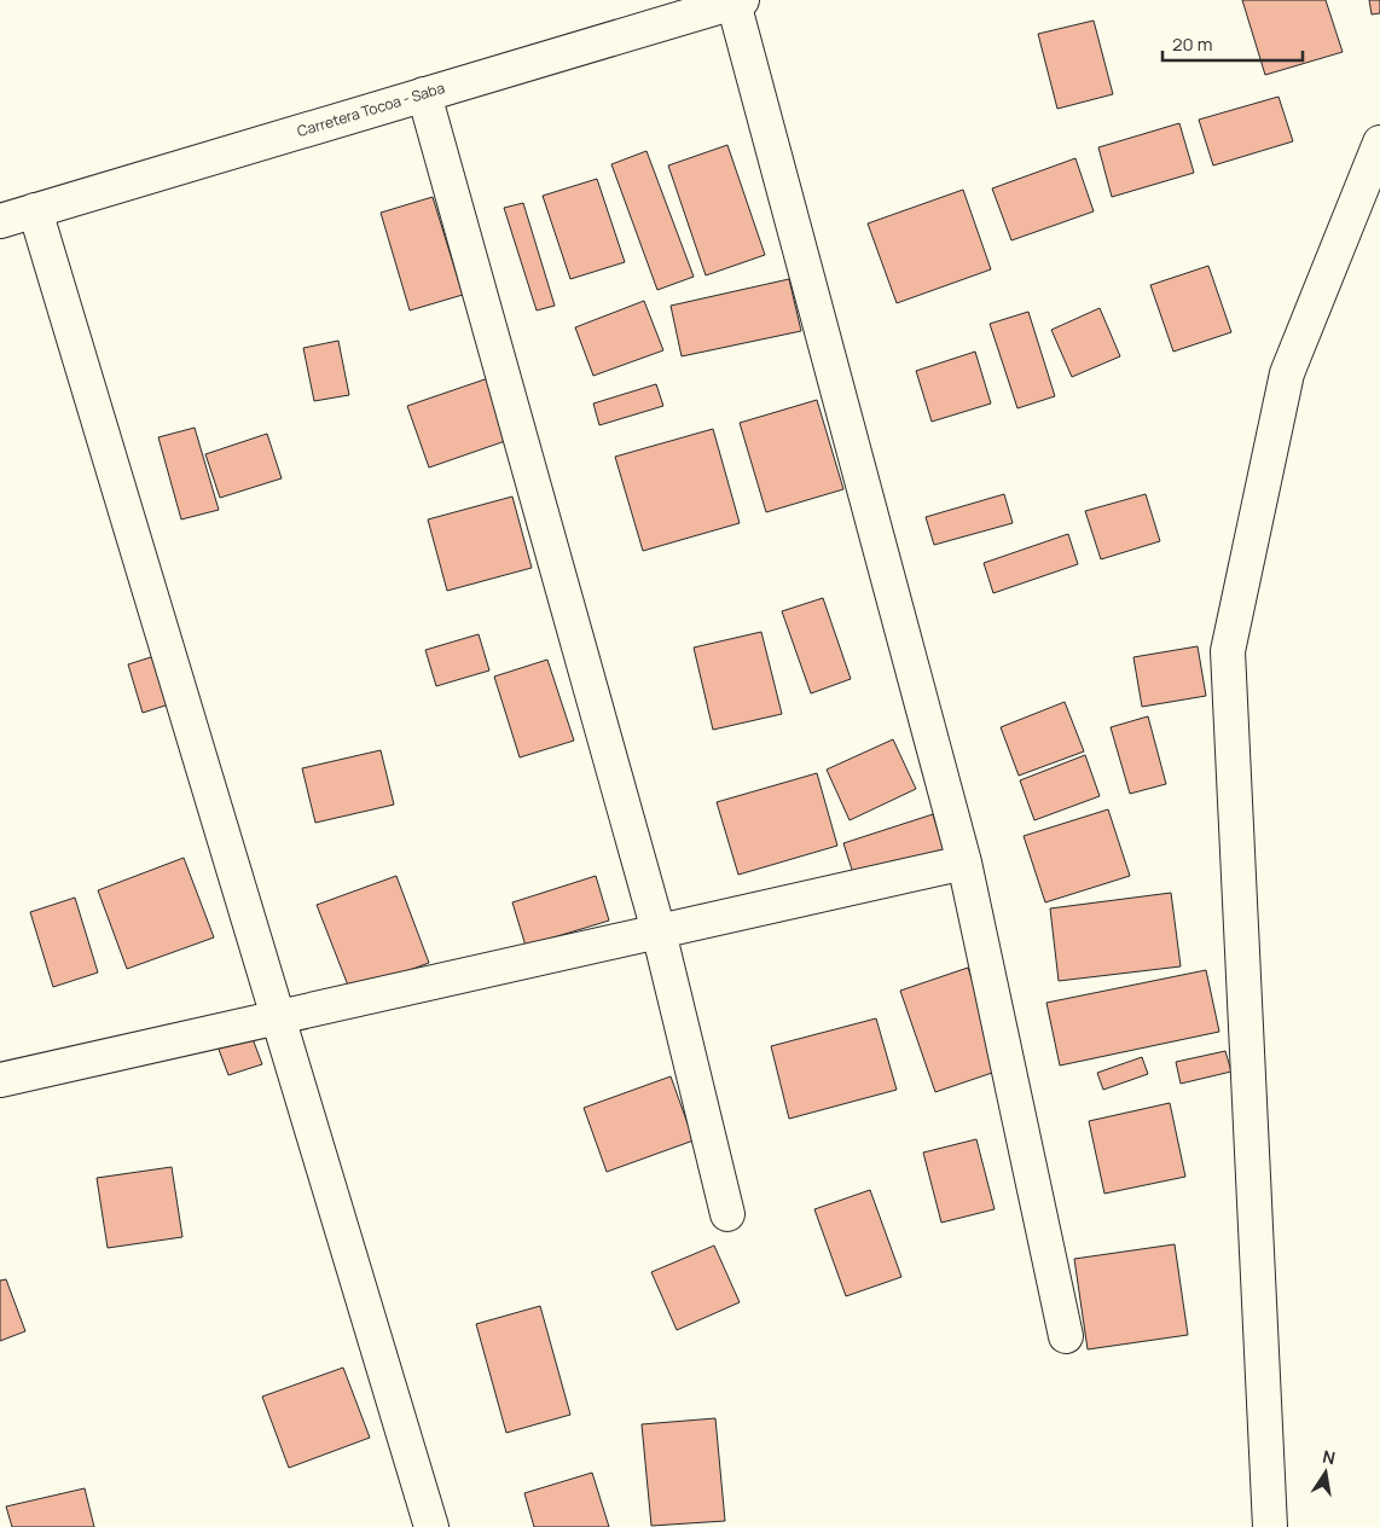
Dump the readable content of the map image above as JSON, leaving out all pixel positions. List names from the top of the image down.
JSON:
{
  "streets": {
    "street": ["Carretera Tocoa - Saba"]
  },
  "scale_bar": "20 m",
  "north": "top"
}
